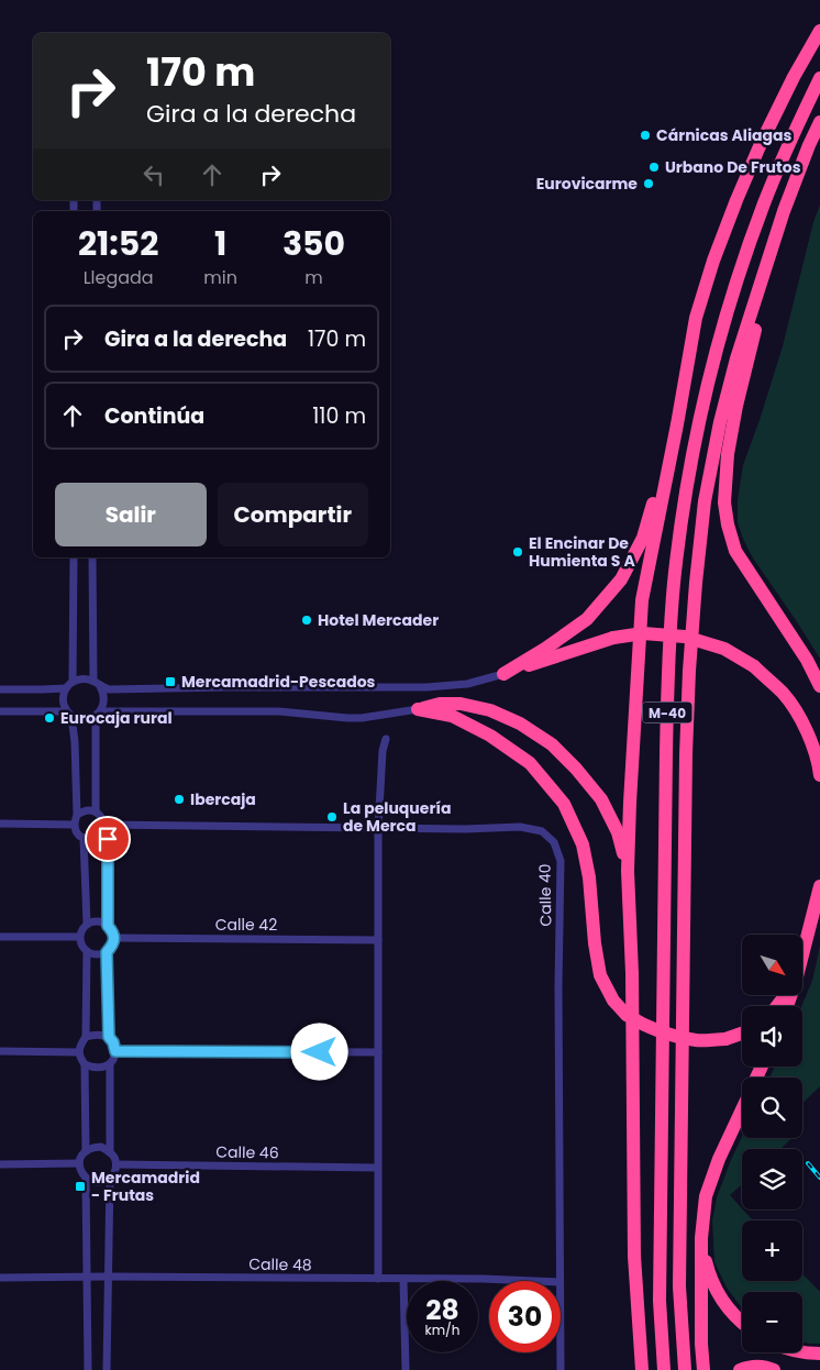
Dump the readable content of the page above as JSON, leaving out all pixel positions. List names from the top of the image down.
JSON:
{
  "streets": {
    "highway": ["M-40"],
    "street": [
      "Calle 40",
      "Calle 42",
      "Calle 46",
      "Calle 48"
    ]
  },
  "places": {
    "other": [
      "Cárnicas Aliagas",
      "Urbano De Frutos",
      "Eurovicarme",
      "El Encinar De Humienta S A",
      "Hotel Mercader",
      "Eurocaja rural",
      "Ibercaja",
      "La peluquería de Merca"
    ],
    "transit": ["Mercamadrid-Pescados", "Mercamadrid - Frutas"]
  },
  "north": "bottom right",
  "page": {
    "turn": ["170 m", "Gira a la derecha"],
    "eta": [
      "21:52",
      "Llegada",
      "1",
      "min",
      "350",
      "m"
    ],
    "list": [
      {
        "name": "Gira a la derecha",
        "value": "170 m"
      },
      {
        "name": "Continúa",
        "value": "110 m"
      }
    ],
    "buttons": ["Salir", "Compartir"],
    "map_buttons": ["+", "−"],
    "speed": "28 km/h",
    "limit": "30"
  }
}
